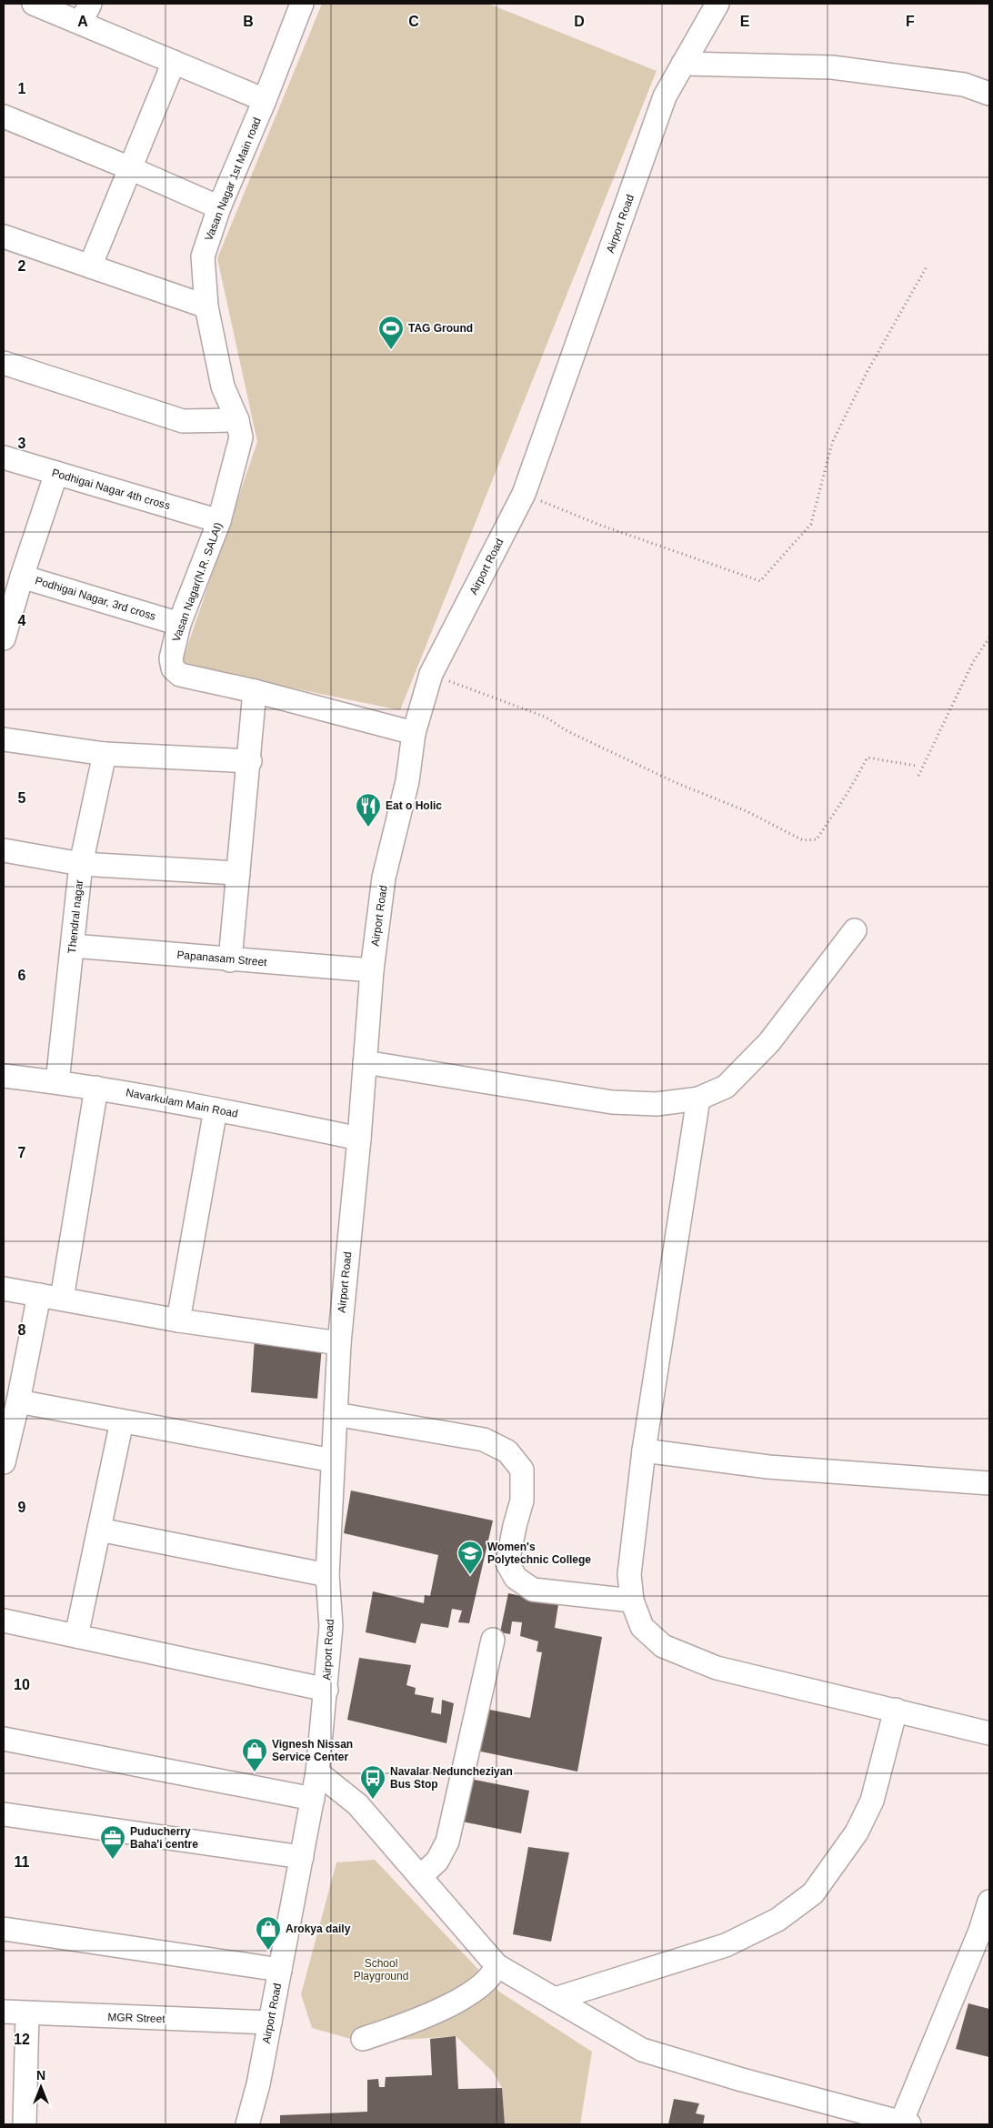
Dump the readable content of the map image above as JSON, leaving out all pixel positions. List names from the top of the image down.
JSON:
{
  "streets": {
    "street": [
      "Vasan Nagar 1st Main road",
      "Airport Road",
      "Podhigai Nagar 4th cross",
      "Vasan Nagar(N.R. SALAI)",
      "Podhigai Nagar, 3rd cross",
      "Thendral nagar",
      "Papanasam Street",
      "Navarkulam Main Road",
      "MGR Street"
    ]
  },
  "crossings": [
    ["Vasan Nagar 1st Main road", "Vasan Nagar(N.R. SALAI)"],
    ["Airport Road", "Vasan Nagar(N.R. SALAI)"],
    ["Airport Road", "Papanasam Street"],
    ["Airport Road", "Navarkulam Main Road"],
    ["Airport Road", "MGR Street"],
    ["Podhigai Nagar 4th cross", "Vasan Nagar(N.R. SALAI)"],
    ["Vasan Nagar(N.R. SALAI)", "Podhigai Nagar, 3rd cross"],
    ["Thendral nagar", "Papanasam Street"],
    ["Thendral nagar", "Navarkulam Main Road"]
  ],
  "parks": ["School Playground"],
  "places": {
    "sports": ["TAG Ground"],
    "restaurant": ["Eat o Holic"],
    "school or university": ["Women's Polytechnic College"],
    "shop": ["Vignesh Nissan Service Center", "Arokya daily"],
    "bus stop": ["Navalar Neduncheziyan Bus Stop"],
    "office": ["Puducherry Baha'i centre"]
  },
  "north": "top",
  "grid": {
    "columns": [
      "A",
      "B",
      "C",
      "D",
      "E",
      "F"
    ],
    "rows": [
      "1",
      "2",
      "3",
      "4",
      "5",
      "6",
      "7",
      "8",
      "9",
      "10",
      "11",
      "12"
    ]
  }
}
